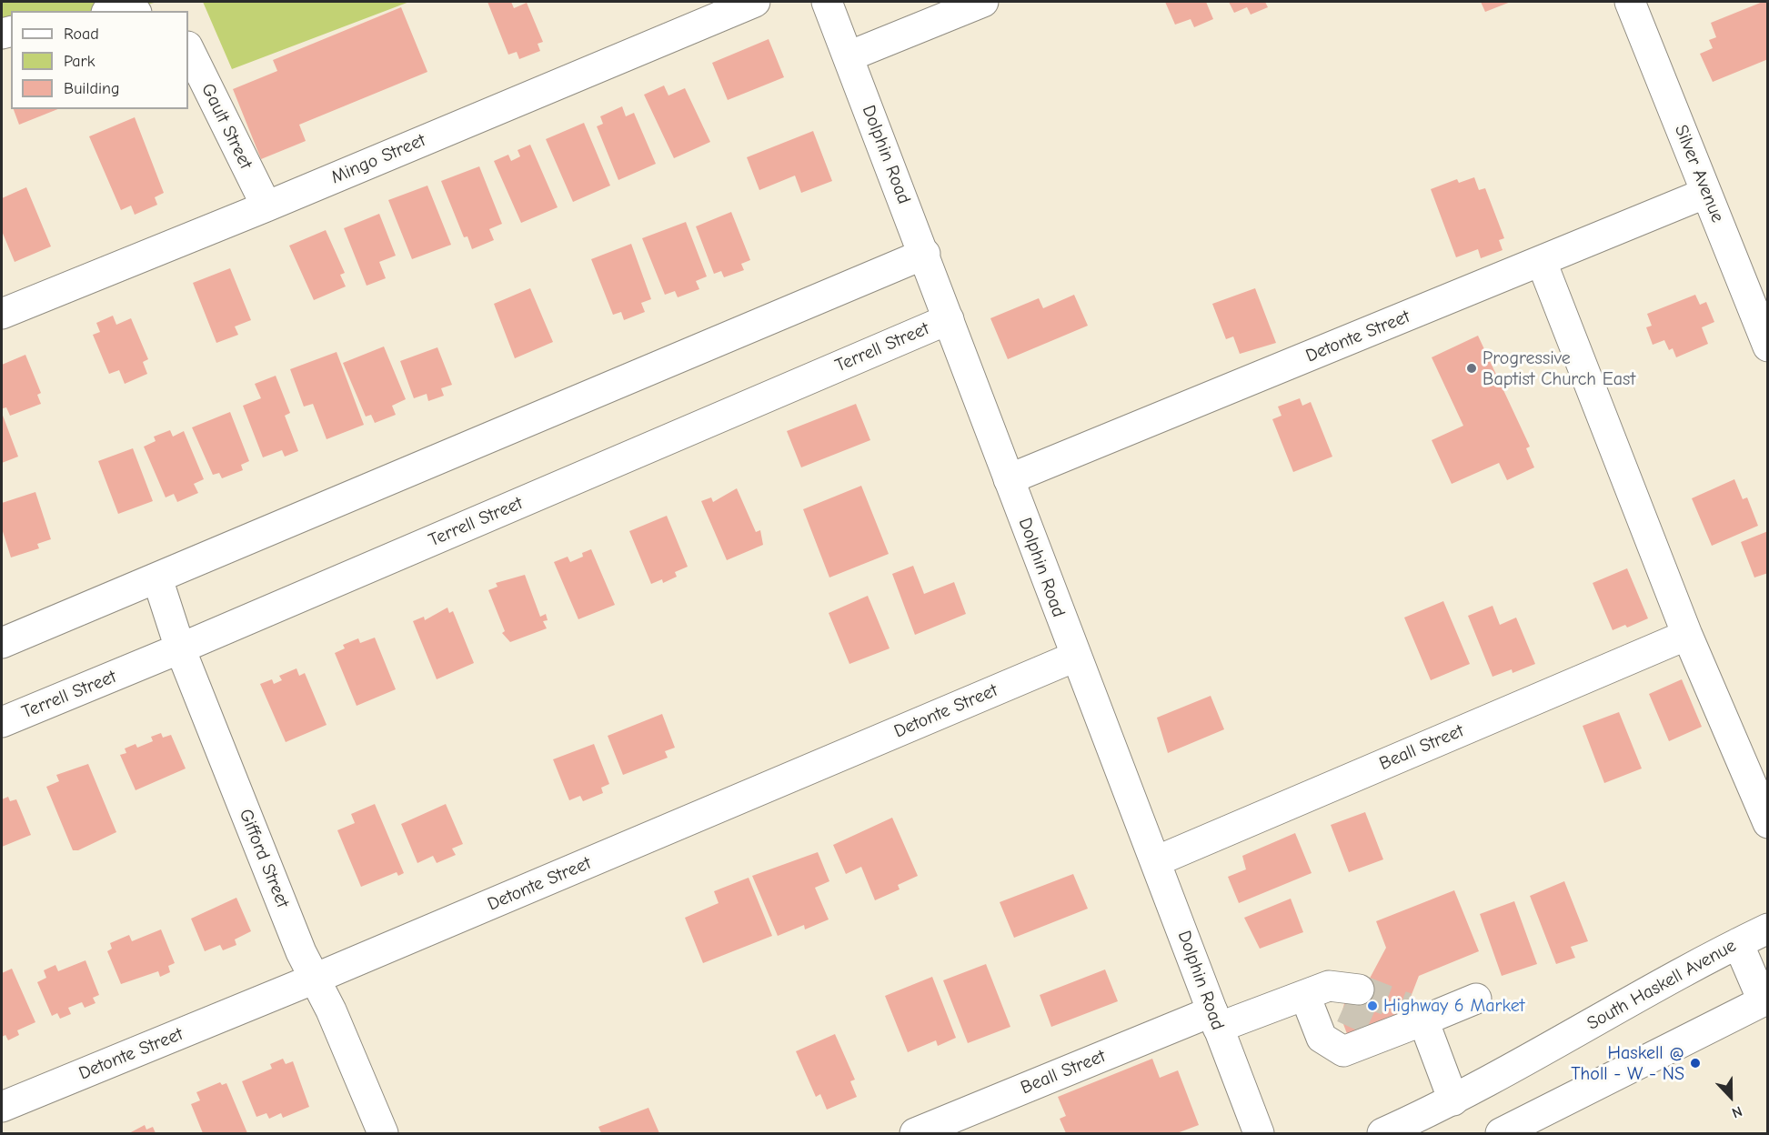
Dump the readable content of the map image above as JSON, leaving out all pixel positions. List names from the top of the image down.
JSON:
{
  "streets": {
    "street": [
      "Gault Street",
      "Dolphin Road",
      "Mingo Street",
      "Silver Avenue",
      "Detonte Street",
      "Terrell Street",
      "Beall Street",
      "Gifford Street",
      "South Haskell Avenue"
    ]
  },
  "crossings": [
    ["Gault Street", "Mingo Street"],
    ["Dolphin Road", "Detonte Street"],
    ["Dolphin Road", "Terrell Street"],
    ["Dolphin Road", "Beall Street"],
    ["Silver Avenue", "Detonte Street"],
    ["Detonte Street", "Gifford Street"],
    ["Terrell Street", "Gifford Street"]
  ],
  "places": ["Progressive Baptist Church East", "Highway 6 Market", "Haskell @ Tholl - W - NS"],
  "legend": ["Road", "Park", "Building"],
  "north": "bottom"
}
